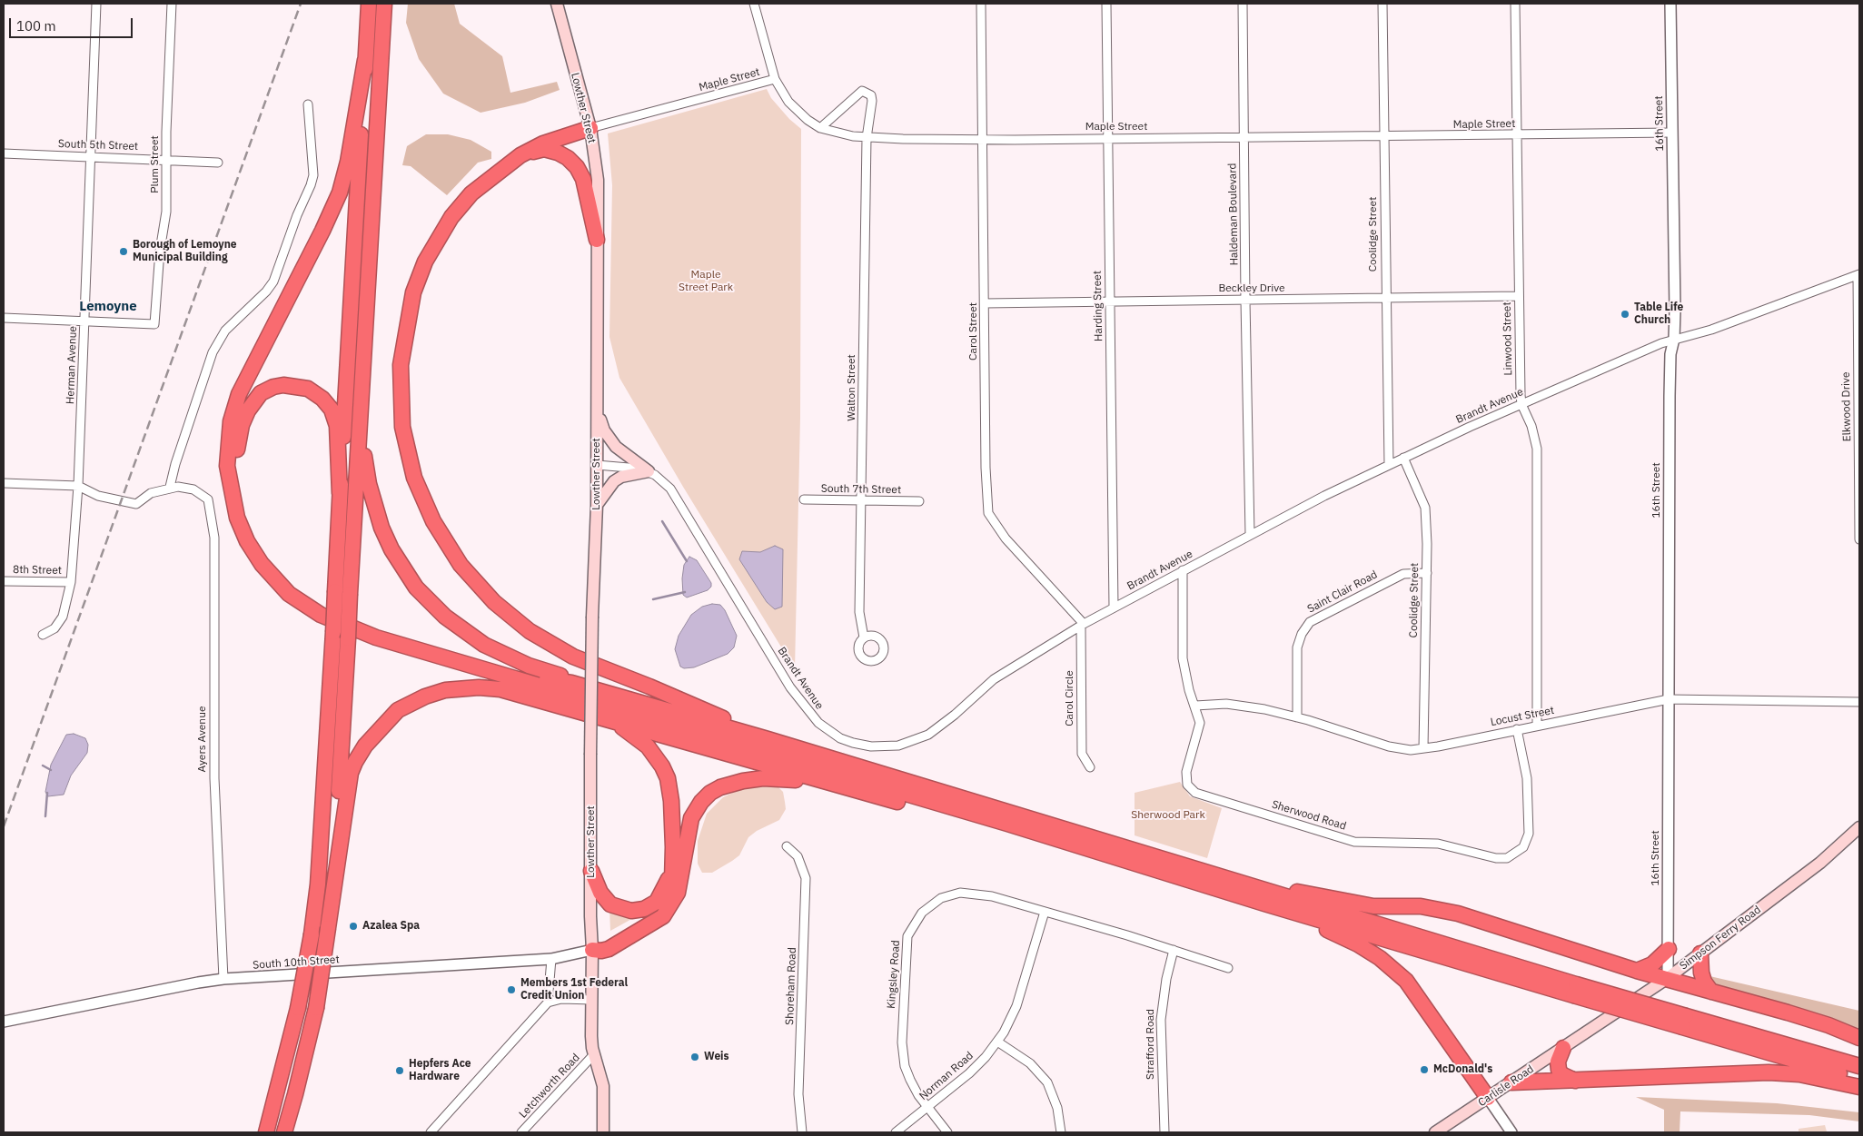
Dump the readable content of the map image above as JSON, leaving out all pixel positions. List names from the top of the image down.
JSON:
{
  "streets": {
    "main road": ["Lowther Street", "Simpson Ferry Road", "Carlisle Road"],
    "street": [
      "Maple Street",
      "16th Street",
      "South 5th Street",
      "Plum Street",
      "Haldeman Boulevard",
      "Coolidge Street",
      "Beckley Drive",
      "Harding Street",
      "Carol Street",
      "Linwood Street",
      "Herman Avenue",
      "Walton Street",
      "Brandt Avenue",
      "Elkwood Drive",
      "South 7th Street",
      "8th Street",
      "Saint Clair Road",
      "Carol Circle",
      "Locust Street",
      "Ayers Avenue",
      "Sherwood Road",
      "South 10th Street",
      "Kingsley Road",
      "Shoreham Road",
      "Strafford Road",
      "Norman Road",
      "Letchworth Road"
    ]
  },
  "crossings": [
    ["Maple Street", "Lowther Street"],
    ["Maple Street", "16th Street"],
    ["Maple Street", "Haldeman Boulevard"],
    ["Maple Street", "Coolidge Street"],
    ["Maple Street", "Harding Street"],
    ["Maple Street", "Carol Street"],
    ["Maple Street", "Linwood Street"],
    ["Maple Street", "Walton Street"],
    ["Lowther Street", "Brandt Avenue"],
    ["Lowther Street", "South 10th Street"],
    ["Lowther Street", "Letchworth Road"],
    ["16th Street", "Brandt Avenue"],
    ["16th Street", "Locust Street"],
    ["16th Street", "Simpson Ferry Road"],
    ["South 5th Street", "Plum Street"],
    ["South 5th Street", "Herman Avenue"],
    ["Plum Street", "Herman Avenue"],
    ["Haldeman Boulevard", "Beckley Drive"],
    ["Haldeman Boulevard", "Brandt Avenue"],
    ["Coolidge Street", "Beckley Drive"],
    ["Coolidge Street", "Brandt Avenue"],
    ["Coolidge Street", "Saint Clair Road"],
    ["Coolidge Street", "Locust Street"],
    ["Beckley Drive", "Harding Street"],
    ["Beckley Drive", "Carol Street"],
    ["Beckley Drive", "Linwood Street"],
    ["Harding Street", "Brandt Avenue"],
    ["Carol Street", "Brandt Avenue"],
    ["Carol Street", "Carol Circle"],
    ["Linwood Street", "Brandt Avenue"],
    ["Linwood Street", "Locust Street"],
    ["Herman Avenue", "8th Street"],
    ["Walton Street", "South 7th Street"],
    ["Brandt Avenue", "Elkwood Drive"],
    ["Brandt Avenue", "Carol Circle"],
    ["Brandt Avenue", "Sherwood Road"],
    ["Saint Clair Road", "Locust Street"],
    ["Locust Street", "Sherwood Road"],
    ["Ayers Avenue", "South 10th Street"],
    ["Simpson Ferry Road", "Carlisle Road"],
    ["Kingsley Road", "Strafford Road"],
    ["Kingsley Road", "Norman Road"]
  ],
  "districts": ["Lemoyne"],
  "parks": ["Maple Street Park", "Sherwood Park"],
  "places": [
    "Borough of Lemoyne Municipal Building",
    "Table Life Church",
    "Azalea Spa",
    "Members 1st Federal Credit Union",
    "Weis",
    "McDonald's",
    "Hepfers Ace Hardware"
  ],
  "scale_bar": "100 m"
}
